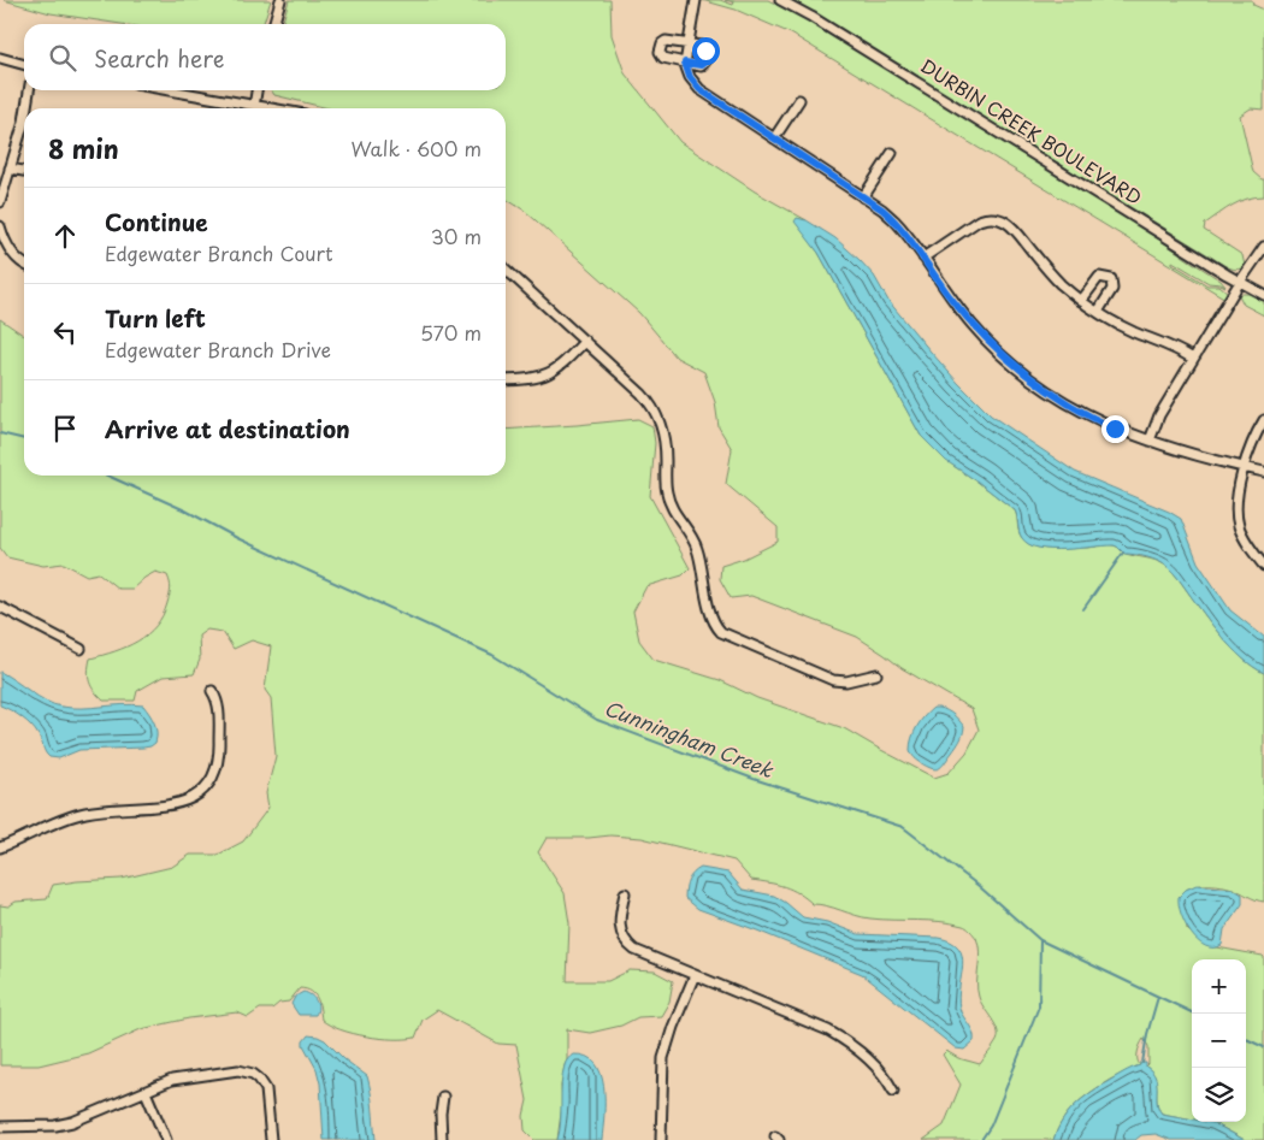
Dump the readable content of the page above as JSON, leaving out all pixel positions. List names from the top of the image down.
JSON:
{
  "streets": {
    "street": ["DURBIN CREEK BOULEVARD"]
  },
  "water": ["Cunningham Creek"],
  "page": {
    "search": "Search here",
    "heading": ["8 min", "Walk · 600 m"],
    "list": [
      ["Continue", "Edgewater Branch Court", "30 m"],
      ["Turn left", "Edgewater Branch Drive", "570 m"],
      "Arrive at destination"
    ],
    "map_buttons": ["+", "−"]
  }
}
